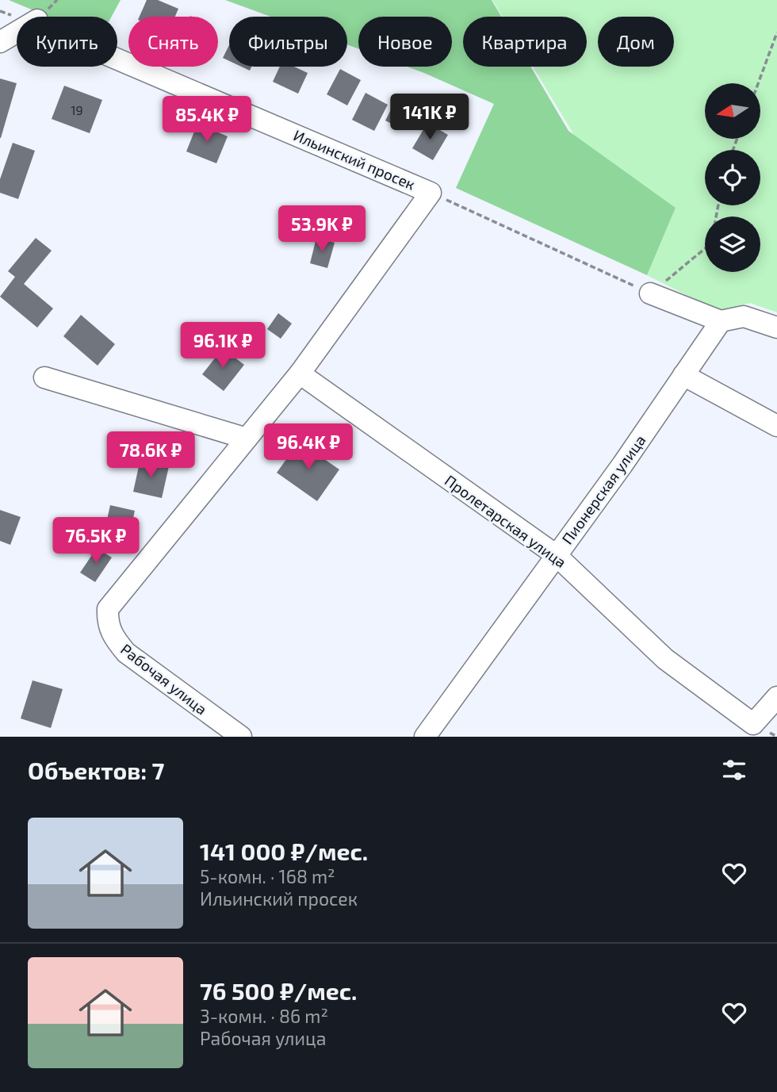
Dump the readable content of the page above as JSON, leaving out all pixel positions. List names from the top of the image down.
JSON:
{
  "streets": {
    "street": [
      "Ильинский просек",
      "Пионерская улица",
      "Пролетарская улица",
      "Рабочая улица"
    ]
  },
  "crossings": [
    ["Пионерская улица", "Пролетарская улица"]
  ],
  "house_numbers": ["19"],
  "north": "left",
  "page": {
    "chip": [
      "Купить",
      "Снять",
      "Фильтры",
      "Новое",
      "Квартира",
      "Дом"
    ],
    "price": [
      "141K ₽",
      "85.4K ₽",
      "53.9K ₽",
      "96.1K ₽",
      "96.4K ₽",
      "78.6K ₽",
      "76.5K ₽"
    ],
    "heading": "Объектов: 7",
    "list": [
      {
        "name": "141 000 ₽/мес.",
        "note": "5-комн. · 168 m² · Ильинский просек"
      },
      {
        "name": "76 500 ₽/мес.",
        "note": "3-комн. · 86 m² · Рабочая улица"
      }
    ]
  }
}
